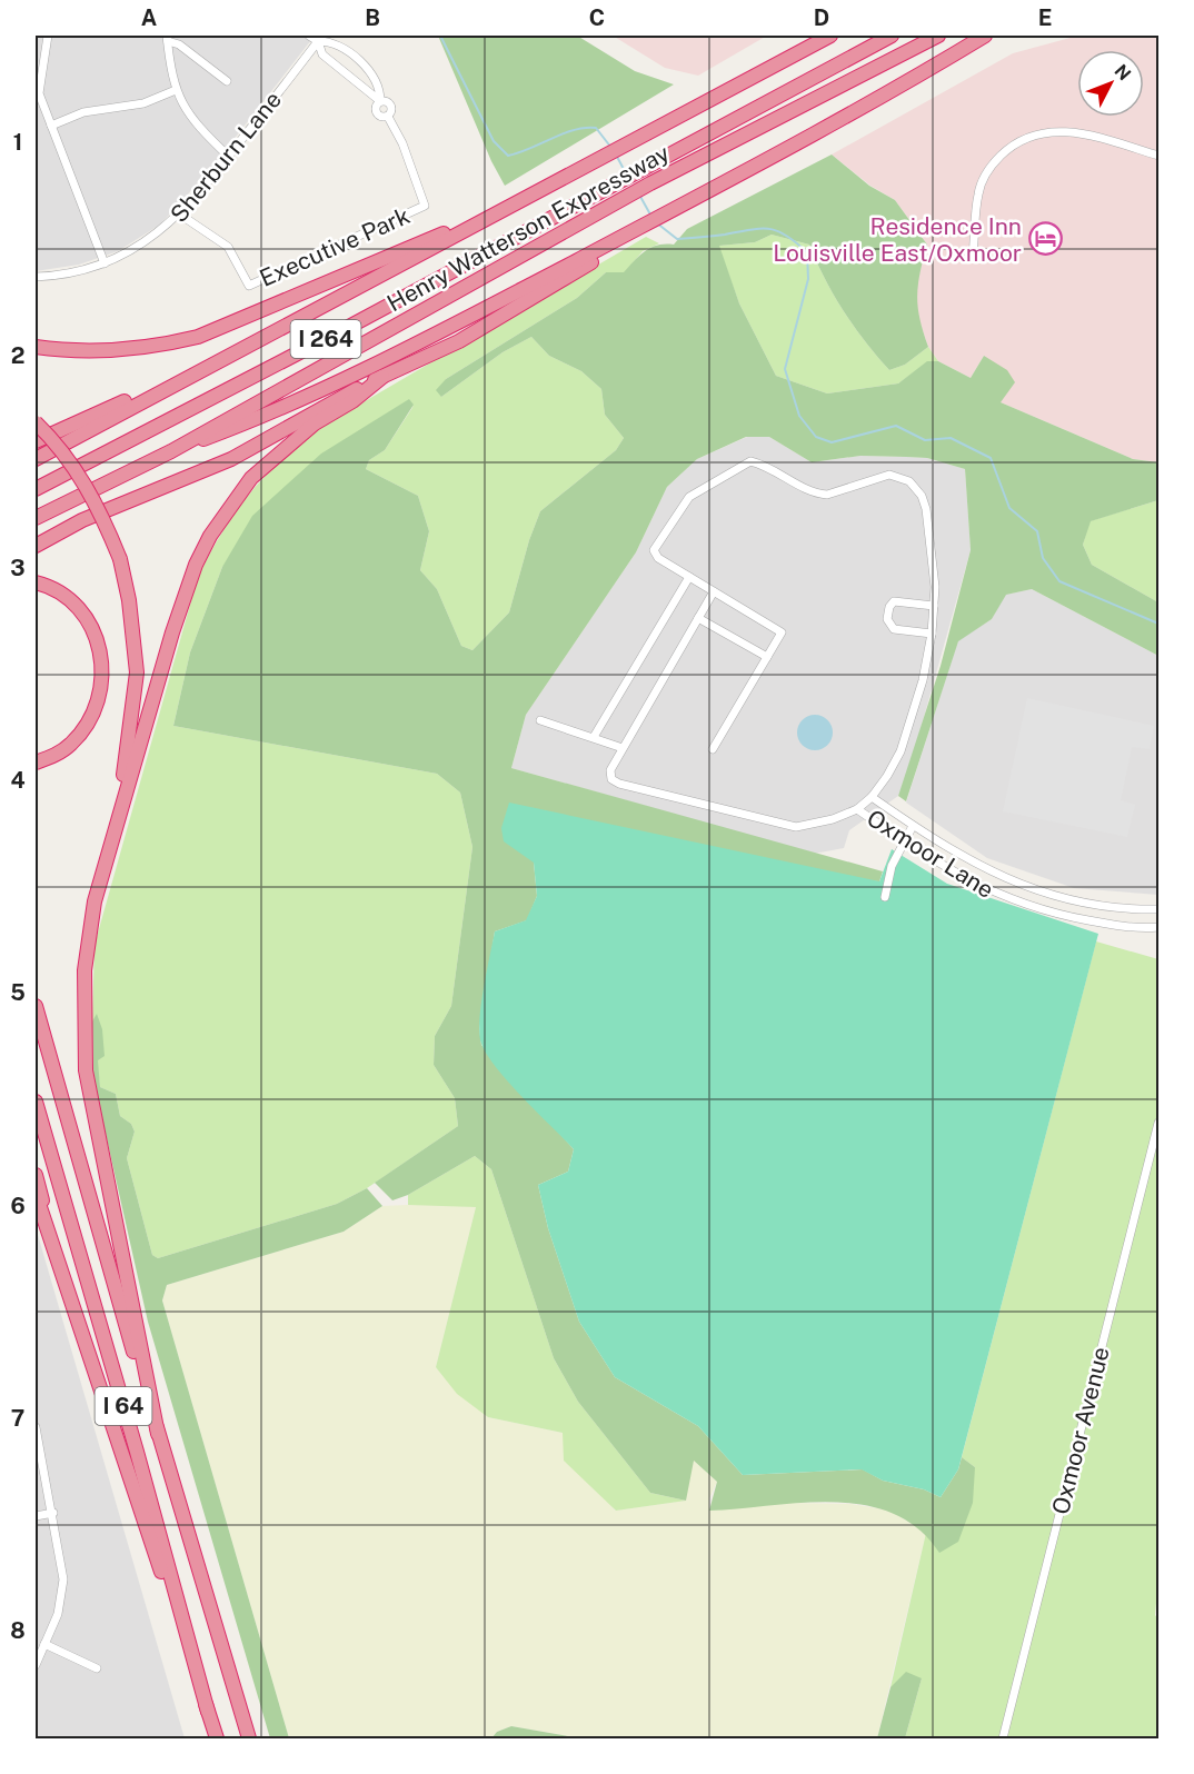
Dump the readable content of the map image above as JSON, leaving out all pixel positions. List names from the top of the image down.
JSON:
{
  "streets": {
    "highway": ["Henry Watterson Expressway", "I 264", "I 64"],
    "street": [
      "Sherburn Lane",
      "Executive Park",
      "Oxmoor Lane",
      "Oxmoor Avenue"
    ]
  },
  "crossings": [
    ["Sherburn Lane", "Executive Park"]
  ],
  "places": {
    "hotel": ["Residence Inn Louisville East/Oxmoor"]
  },
  "north": "top right",
  "grid": {
    "columns": [
      "A",
      "B",
      "C",
      "D",
      "E"
    ],
    "rows": [
      "1",
      "2",
      "3",
      "4",
      "5",
      "6",
      "7",
      "8"
    ]
  }
}
